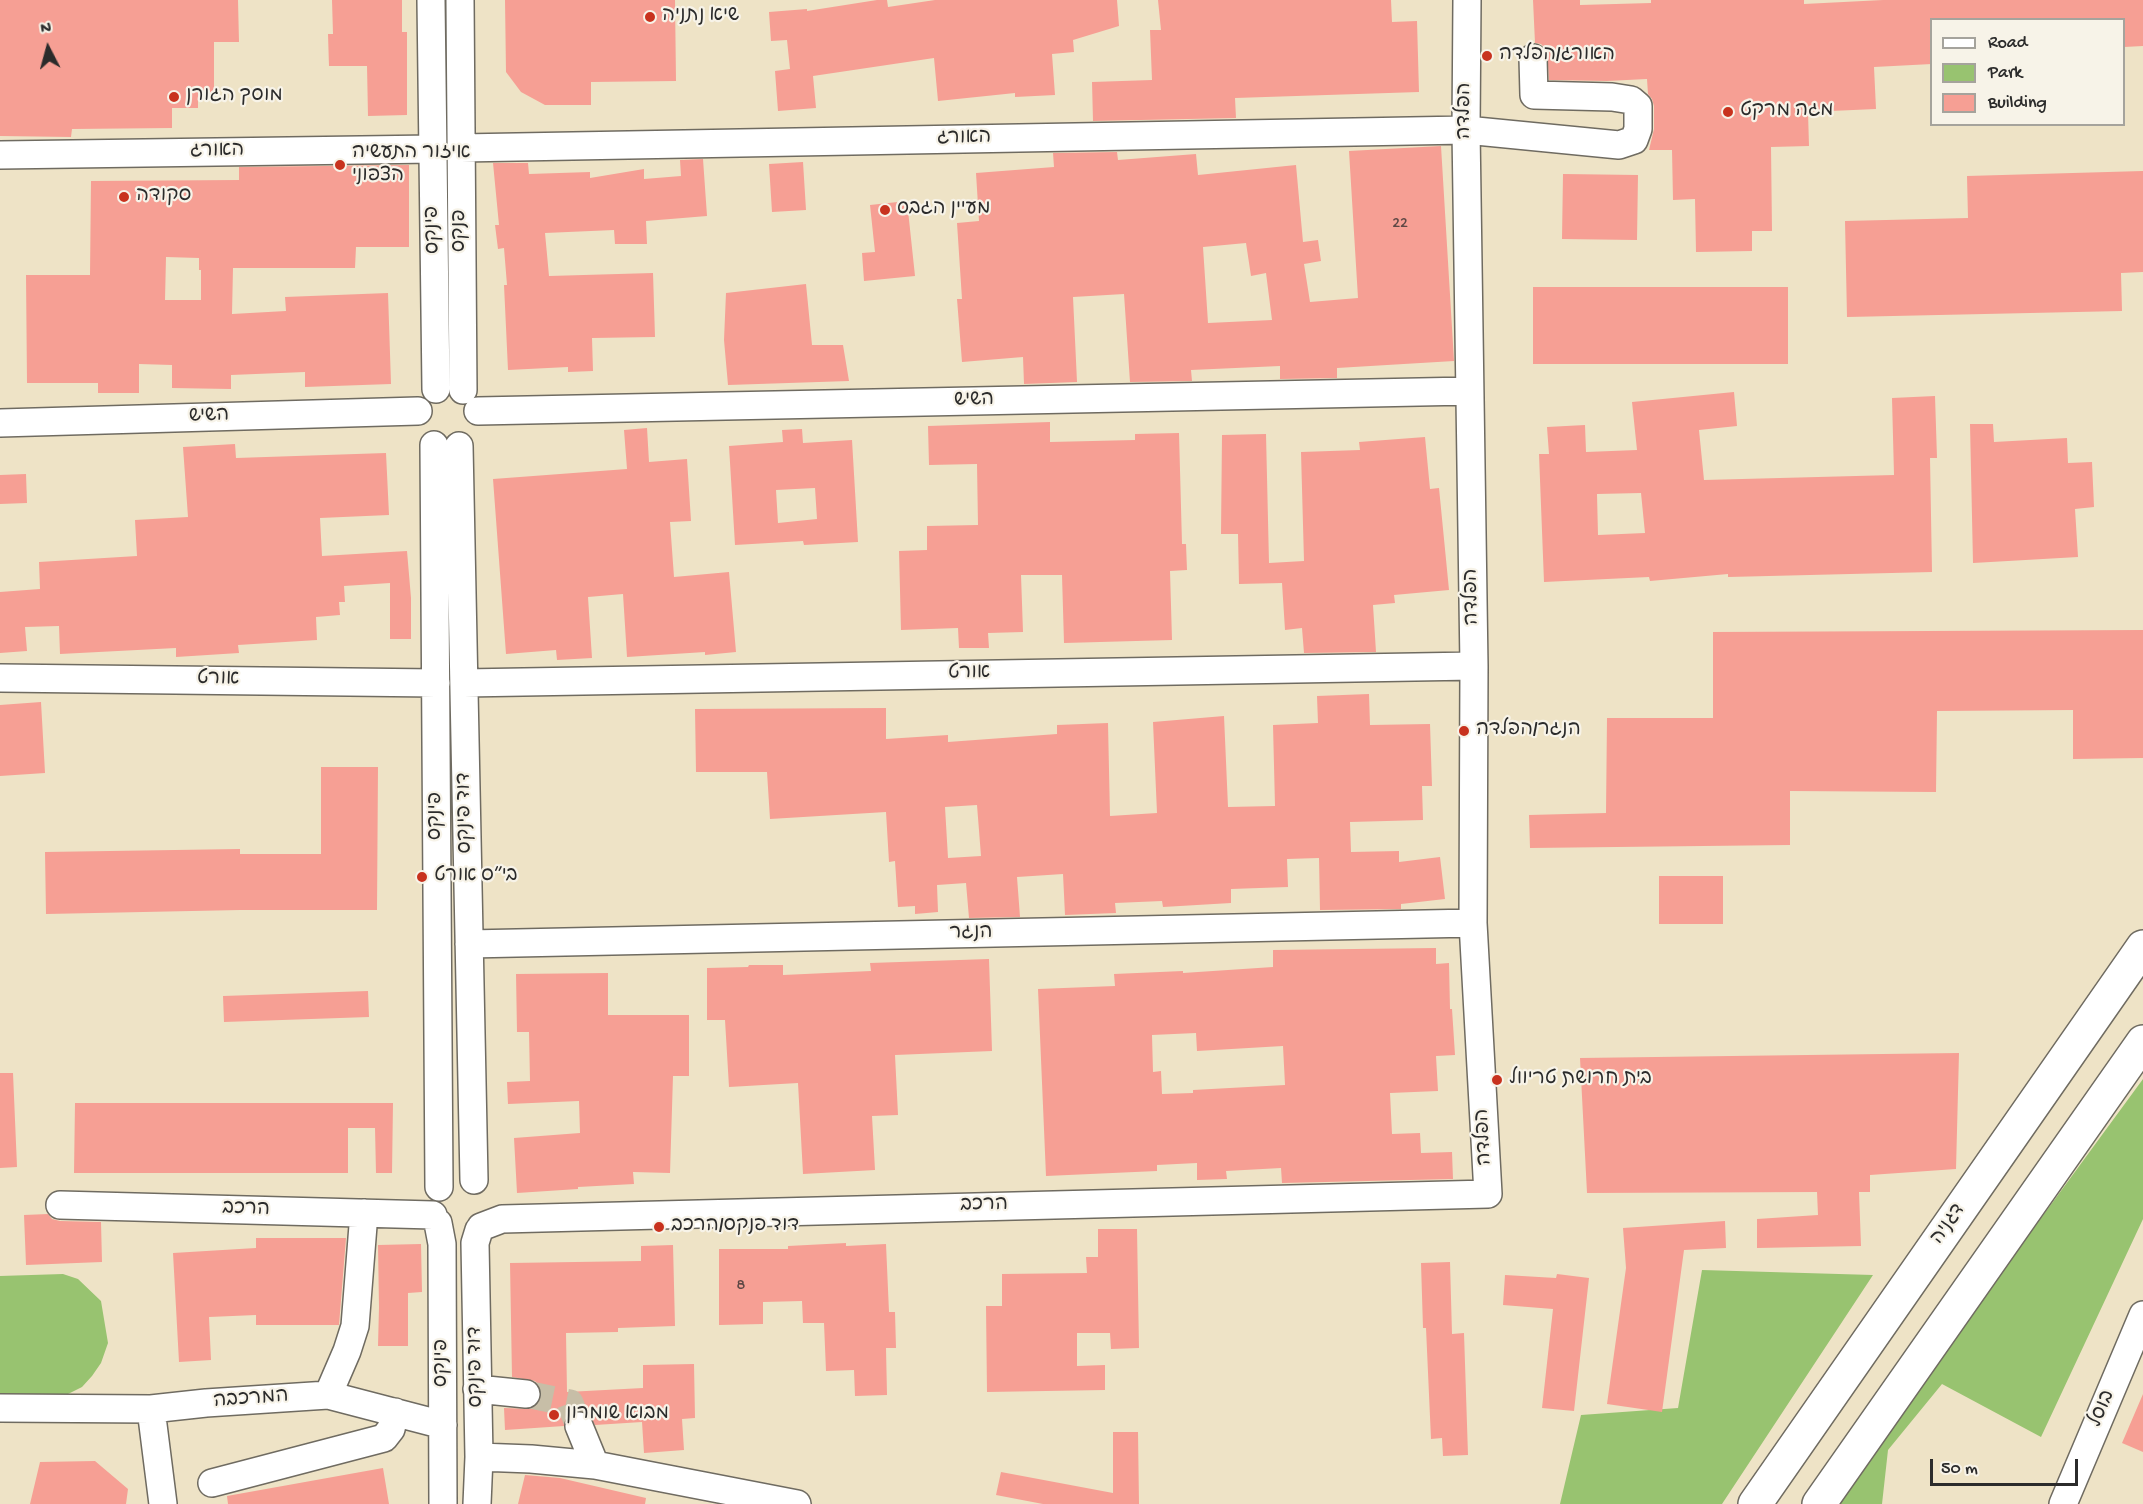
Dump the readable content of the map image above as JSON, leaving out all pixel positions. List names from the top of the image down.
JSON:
{
  "streets": {
    "main road": ["דגניה"],
    "street": [
      "הפלדה",
      "האורג",
      "פינקס",
      "פנקס",
      "השיש",
      "אורט",
      "דוד פינקס",
      "הנגר",
      "הרכב",
      "המרכבה",
      "בוסל"
    ]
  },
  "crossings": [
    ["הפלדה", "האורג"],
    ["הפלדה", "השיש"],
    ["הפלדה", "אורט"],
    ["הפלדה", "הנגר"],
    ["הפלדה", "הרכב"],
    ["האורג", "פינקס"],
    ["האורג", "פנקס"],
    ["פינקס", "פנקס"],
    ["פינקס", "השיש"],
    ["פינקס", "אורט"],
    ["פינקס", "דוד פינקס"],
    ["פינקס", "הרכב"],
    ["פינקס", "המרכבה"],
    ["פנקס", "השיש"],
    ["פנקס", "דוד פינקס"],
    ["השיש", "דוד פינקס"],
    ["אורט", "דוד פינקס"],
    ["דוד פינקס", "הנגר"],
    ["דוד פינקס", "הרכב"]
  ],
  "places": [
    "שיא נתניה",
    "האורג/הפלדה",
    "מוסך הגורן",
    "מגה מרקט",
    "איזור התעשיה הצפוני",
    "סקודה",
    "מעיין הגבס",
    "הנגר/הפלדה",
    "בי״ס אורט",
    "בית חרושת טריוול",
    "דוד פנקס/הרכב",
    "מבוא שומרון"
  ],
  "house_numbers": ["22", "8"],
  "legend": ["Road", "Park", "Building"],
  "scale_bar": "50 m",
  "north": "top"
}
